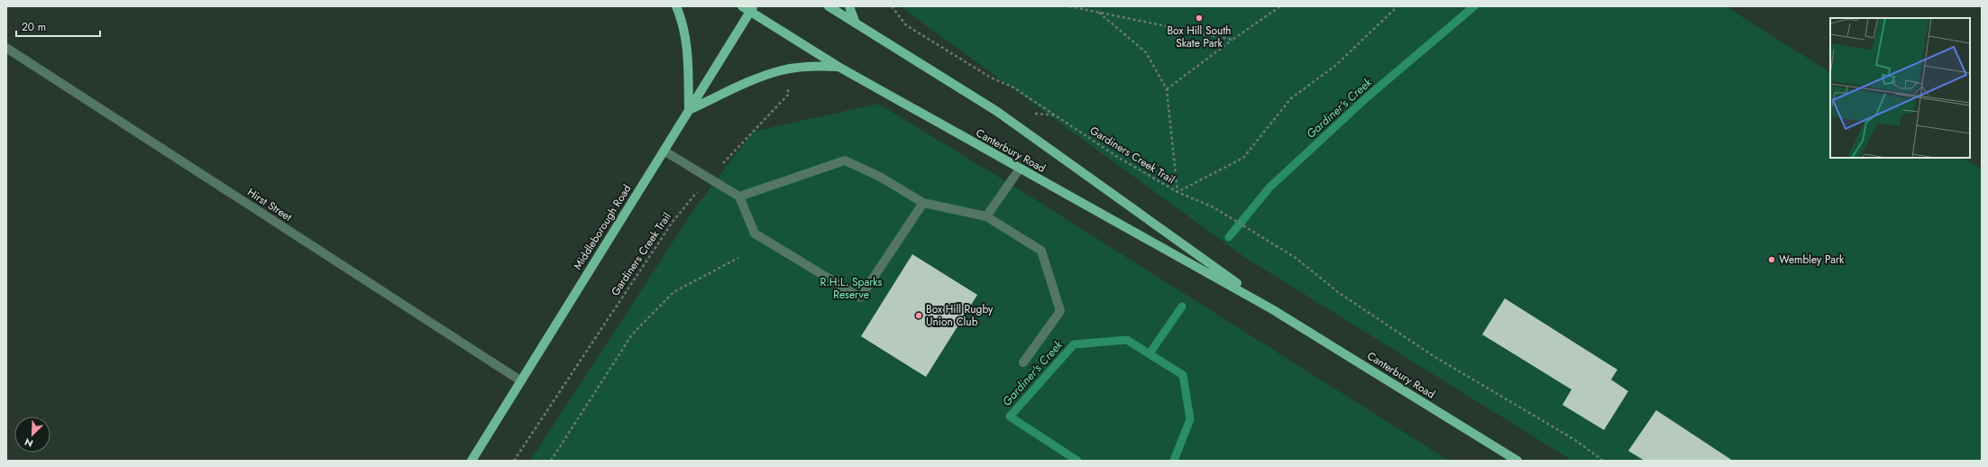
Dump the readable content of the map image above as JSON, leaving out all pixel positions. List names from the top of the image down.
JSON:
{
  "streets": {
    "main road": ["Canterbury Road", "Middleborough Road"],
    "street": ["Hirst Street"],
    "path": ["Gardiners Creek Trail"]
  },
  "crossings": [
    ["Canterbury Road", "Middleborough Road"],
    ["Hirst Street", "Middleborough Road"]
  ],
  "water": ["Gardiner's Creek"],
  "parks": ["R.H.L. Sparks Reserve"],
  "places": ["Box Hill South Skate Park", "Wembley Park", "Box Hill Rugby Union Club"],
  "scale_bar": "20 m",
  "north": "bottom left"
}
